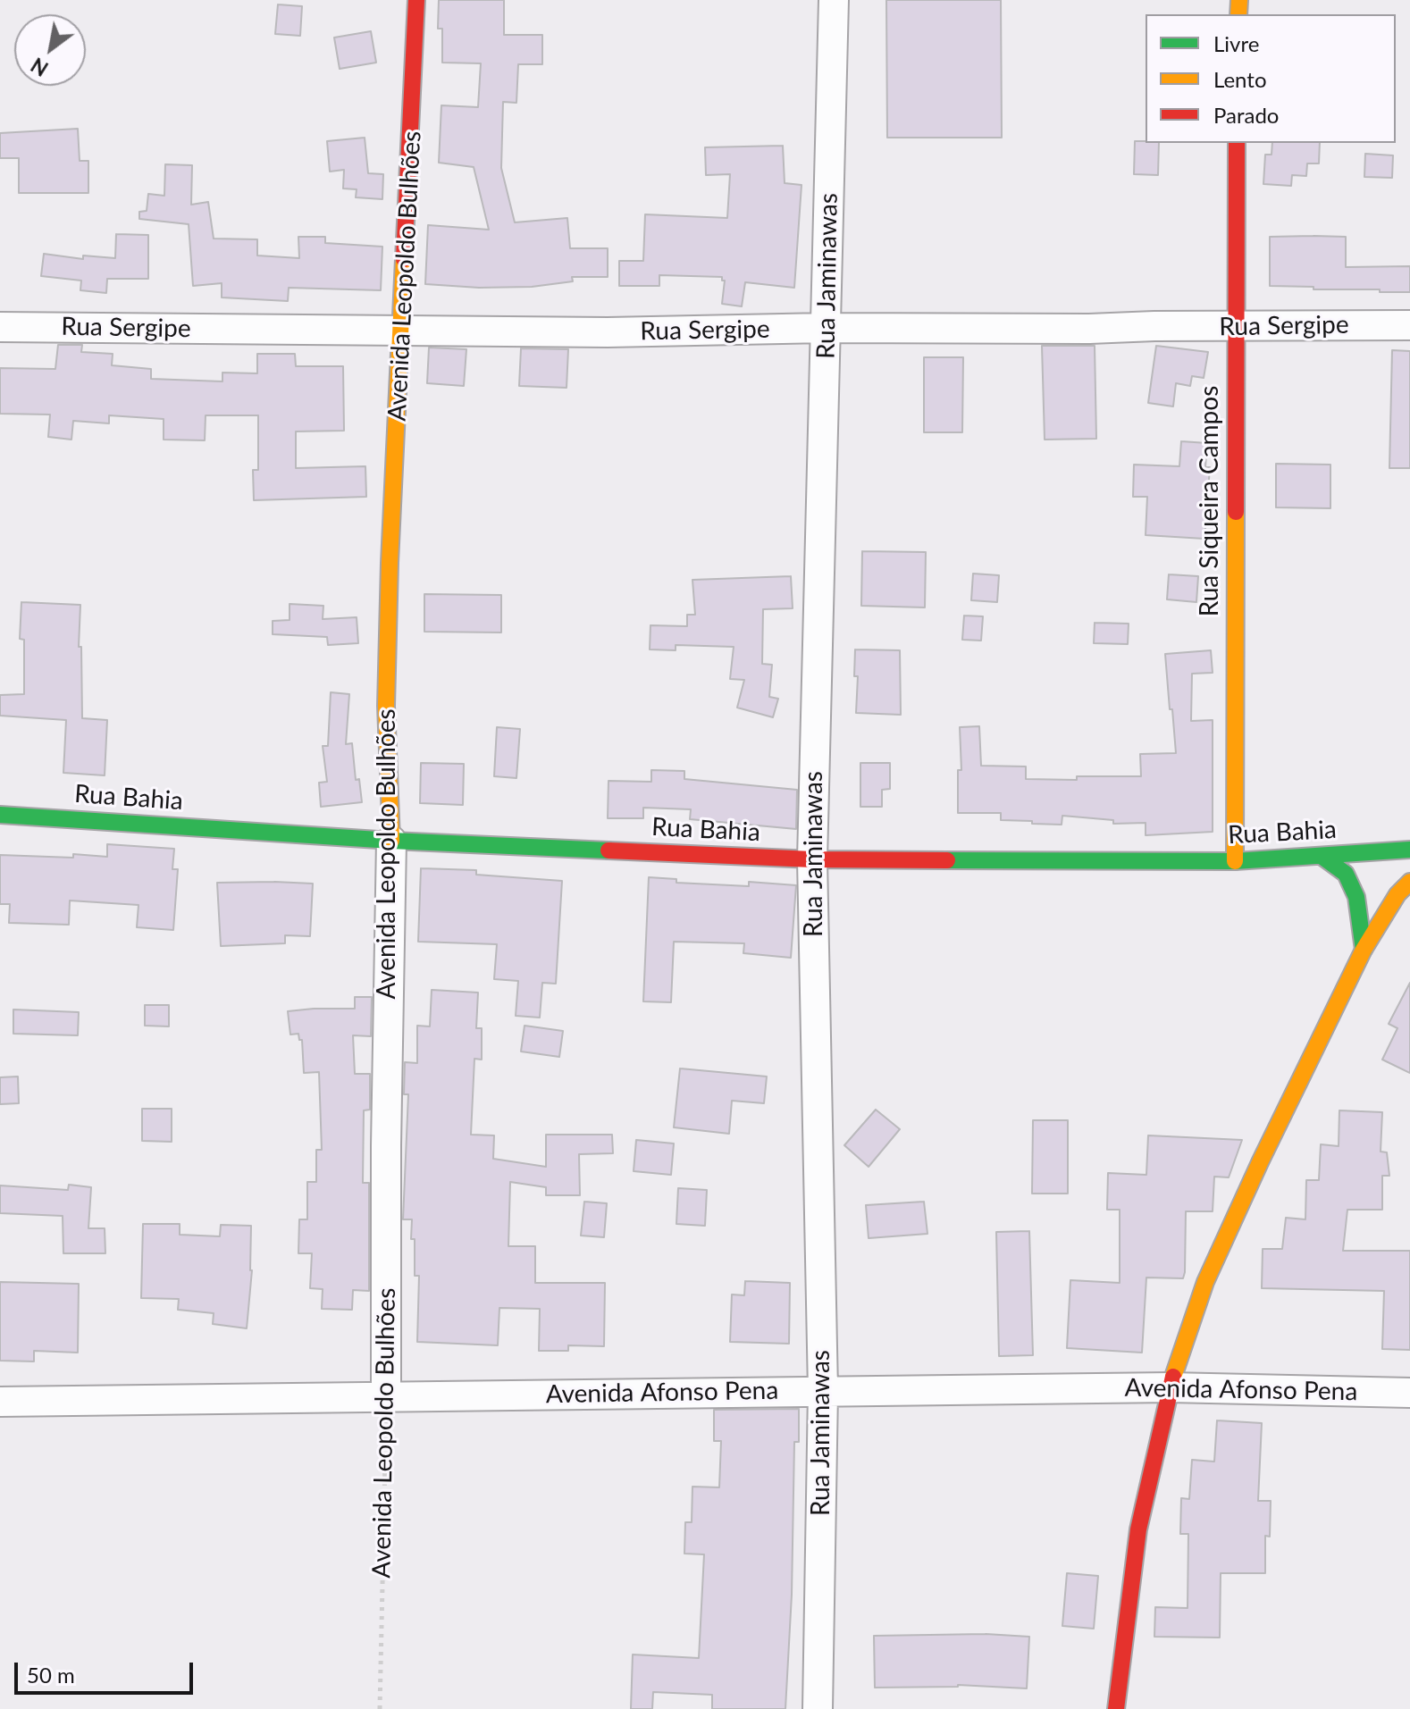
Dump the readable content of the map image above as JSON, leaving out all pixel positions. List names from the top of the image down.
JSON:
{
  "streets": {
    "street": [
      "Avenida Leopoldo Bulhões",
      "Rua Jaminawas",
      "Rua Sergipe",
      "Rua Siqueira Campos",
      "Rua Bahia",
      "Avenida Afonso Pena"
    ]
  },
  "crossings": [
    ["Avenida Leopoldo Bulhões", "Rua Sergipe"],
    ["Avenida Leopoldo Bulhões", "Rua Bahia"],
    ["Avenida Leopoldo Bulhões", "Avenida Afonso Pena"],
    ["Rua Jaminawas", "Rua Sergipe"],
    ["Rua Jaminawas", "Rua Bahia"],
    ["Rua Jaminawas", "Avenida Afonso Pena"],
    ["Rua Sergipe", "Rua Siqueira Campos"],
    ["Rua Siqueira Campos", "Rua Bahia"]
  ],
  "legend": ["Livre", "Lento", "Parado"],
  "scale_bar": "50 m",
  "north": "bottom left"
}
